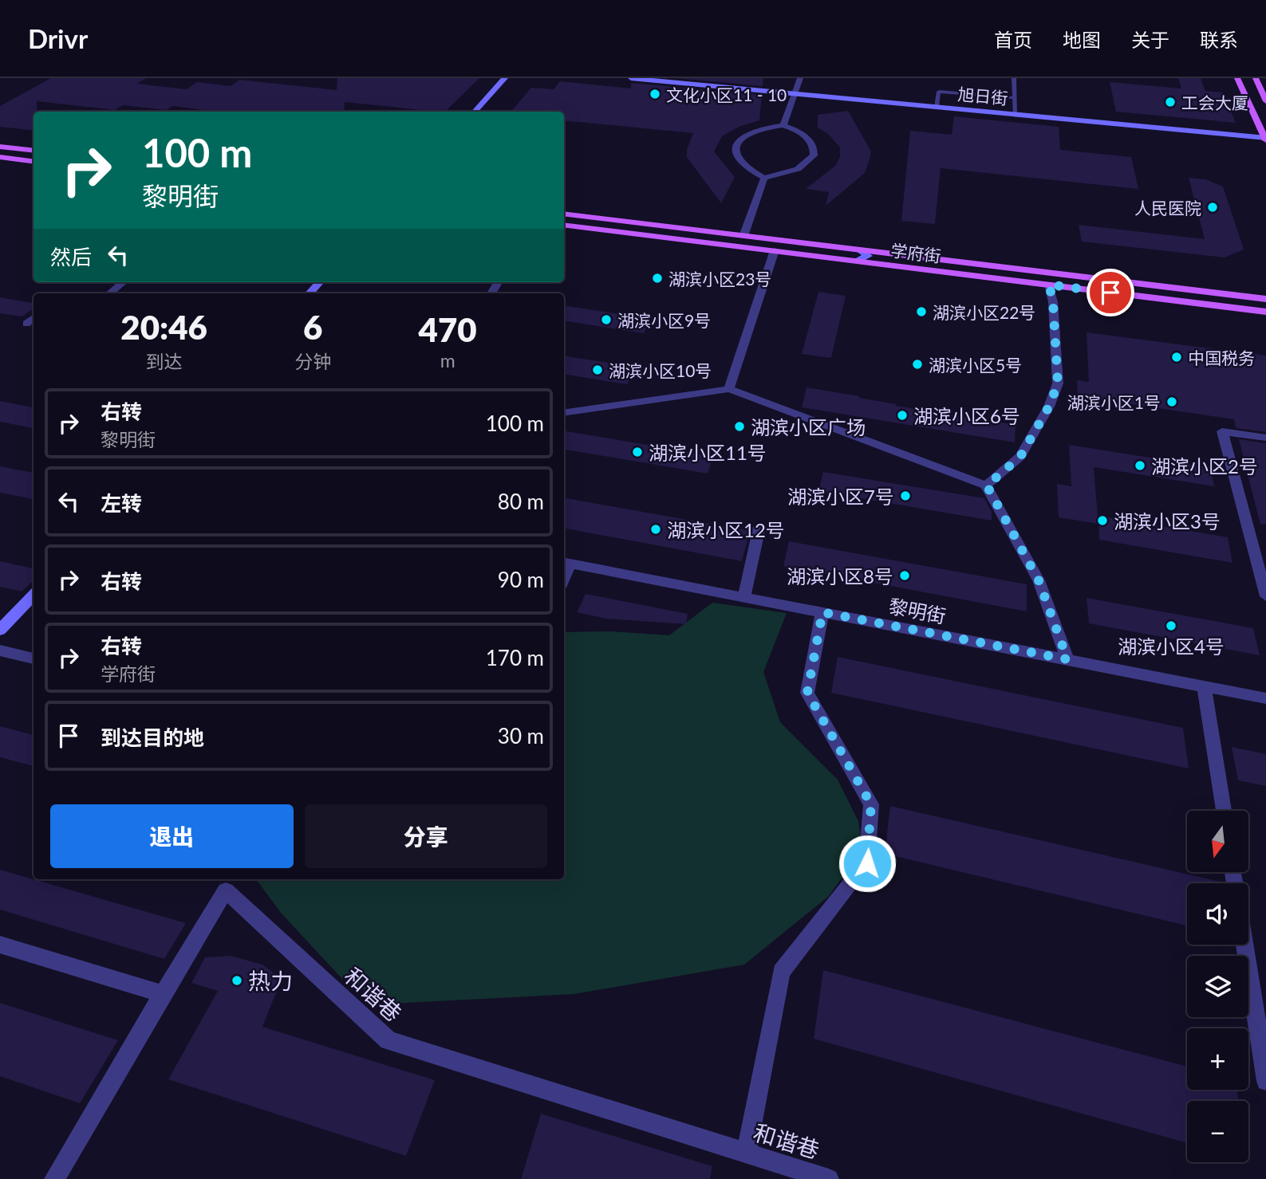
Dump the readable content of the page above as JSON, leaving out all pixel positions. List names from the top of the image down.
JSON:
{
  "streets": {
    "main road": ["旭日街", "学府街"],
    "street": ["黎明街", "和谐巷"]
  },
  "places": [
    "文化小区11 - 10",
    "工会大厦",
    "人民医院",
    "湖滨小区23号",
    "湖滨小区22号",
    "湖滨小区9号",
    "中国税务",
    "湖滨小区5号",
    "湖滨小区10号",
    "湖滨小区1号",
    "湖滨小区6号",
    "湖滨小区广场",
    "湖滨小区11号",
    "湖滨小区2号",
    "湖滨小区7号",
    "湖滨小区3号",
    "湖滨小区12号",
    "湖滨小区8号",
    "湖滨小区4号",
    "热力"
  ],
  "north": "bottom",
  "page": {
    "header": "Drivr",
    "nav": [
      "首页",
      "地图",
      "关于",
      "联系"
    ],
    "turn": ["100 m", "黎明街"],
    "then": "然后",
    "eta": [
      "20:46",
      "到达",
      "6",
      "分钟",
      "470",
      "m"
    ],
    "list": [
      {
        "name": "右转",
        "note": "黎明街",
        "value": "100 m"
      },
      {
        "name": "左转",
        "value": "80 m"
      },
      {
        "name": "右转",
        "value": "90 m"
      },
      {
        "name": "右转",
        "note": "学府街",
        "value": "170 m"
      },
      {
        "name": "到达目的地",
        "value": "30 m"
      }
    ],
    "buttons": ["退出", "分享"],
    "map_buttons": ["+", "−"]
  }
}
